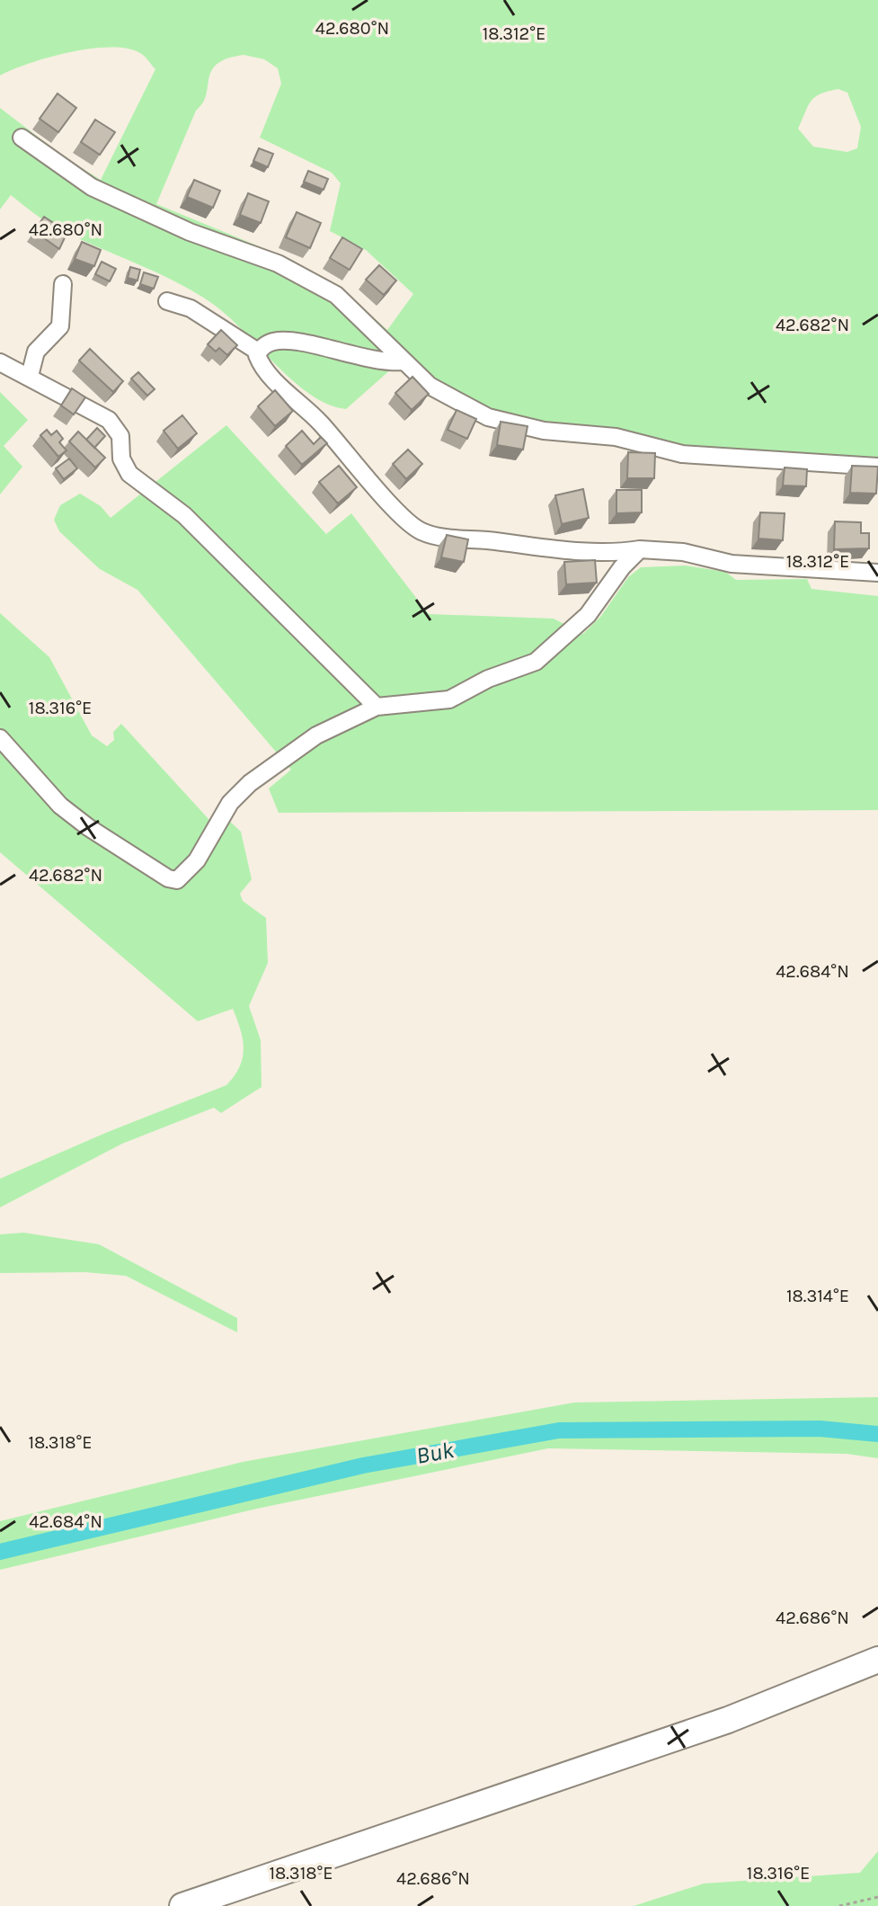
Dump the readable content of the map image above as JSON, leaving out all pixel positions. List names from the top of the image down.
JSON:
{
  "water": ["Buk"],
  "coordinates": [
    "42.680°N",
    "18.312°E",
    "42.682°N",
    "18.316°E",
    "42.684°N",
    "18.314°E",
    "18.318°E",
    "42.686°N"
  ]
}
